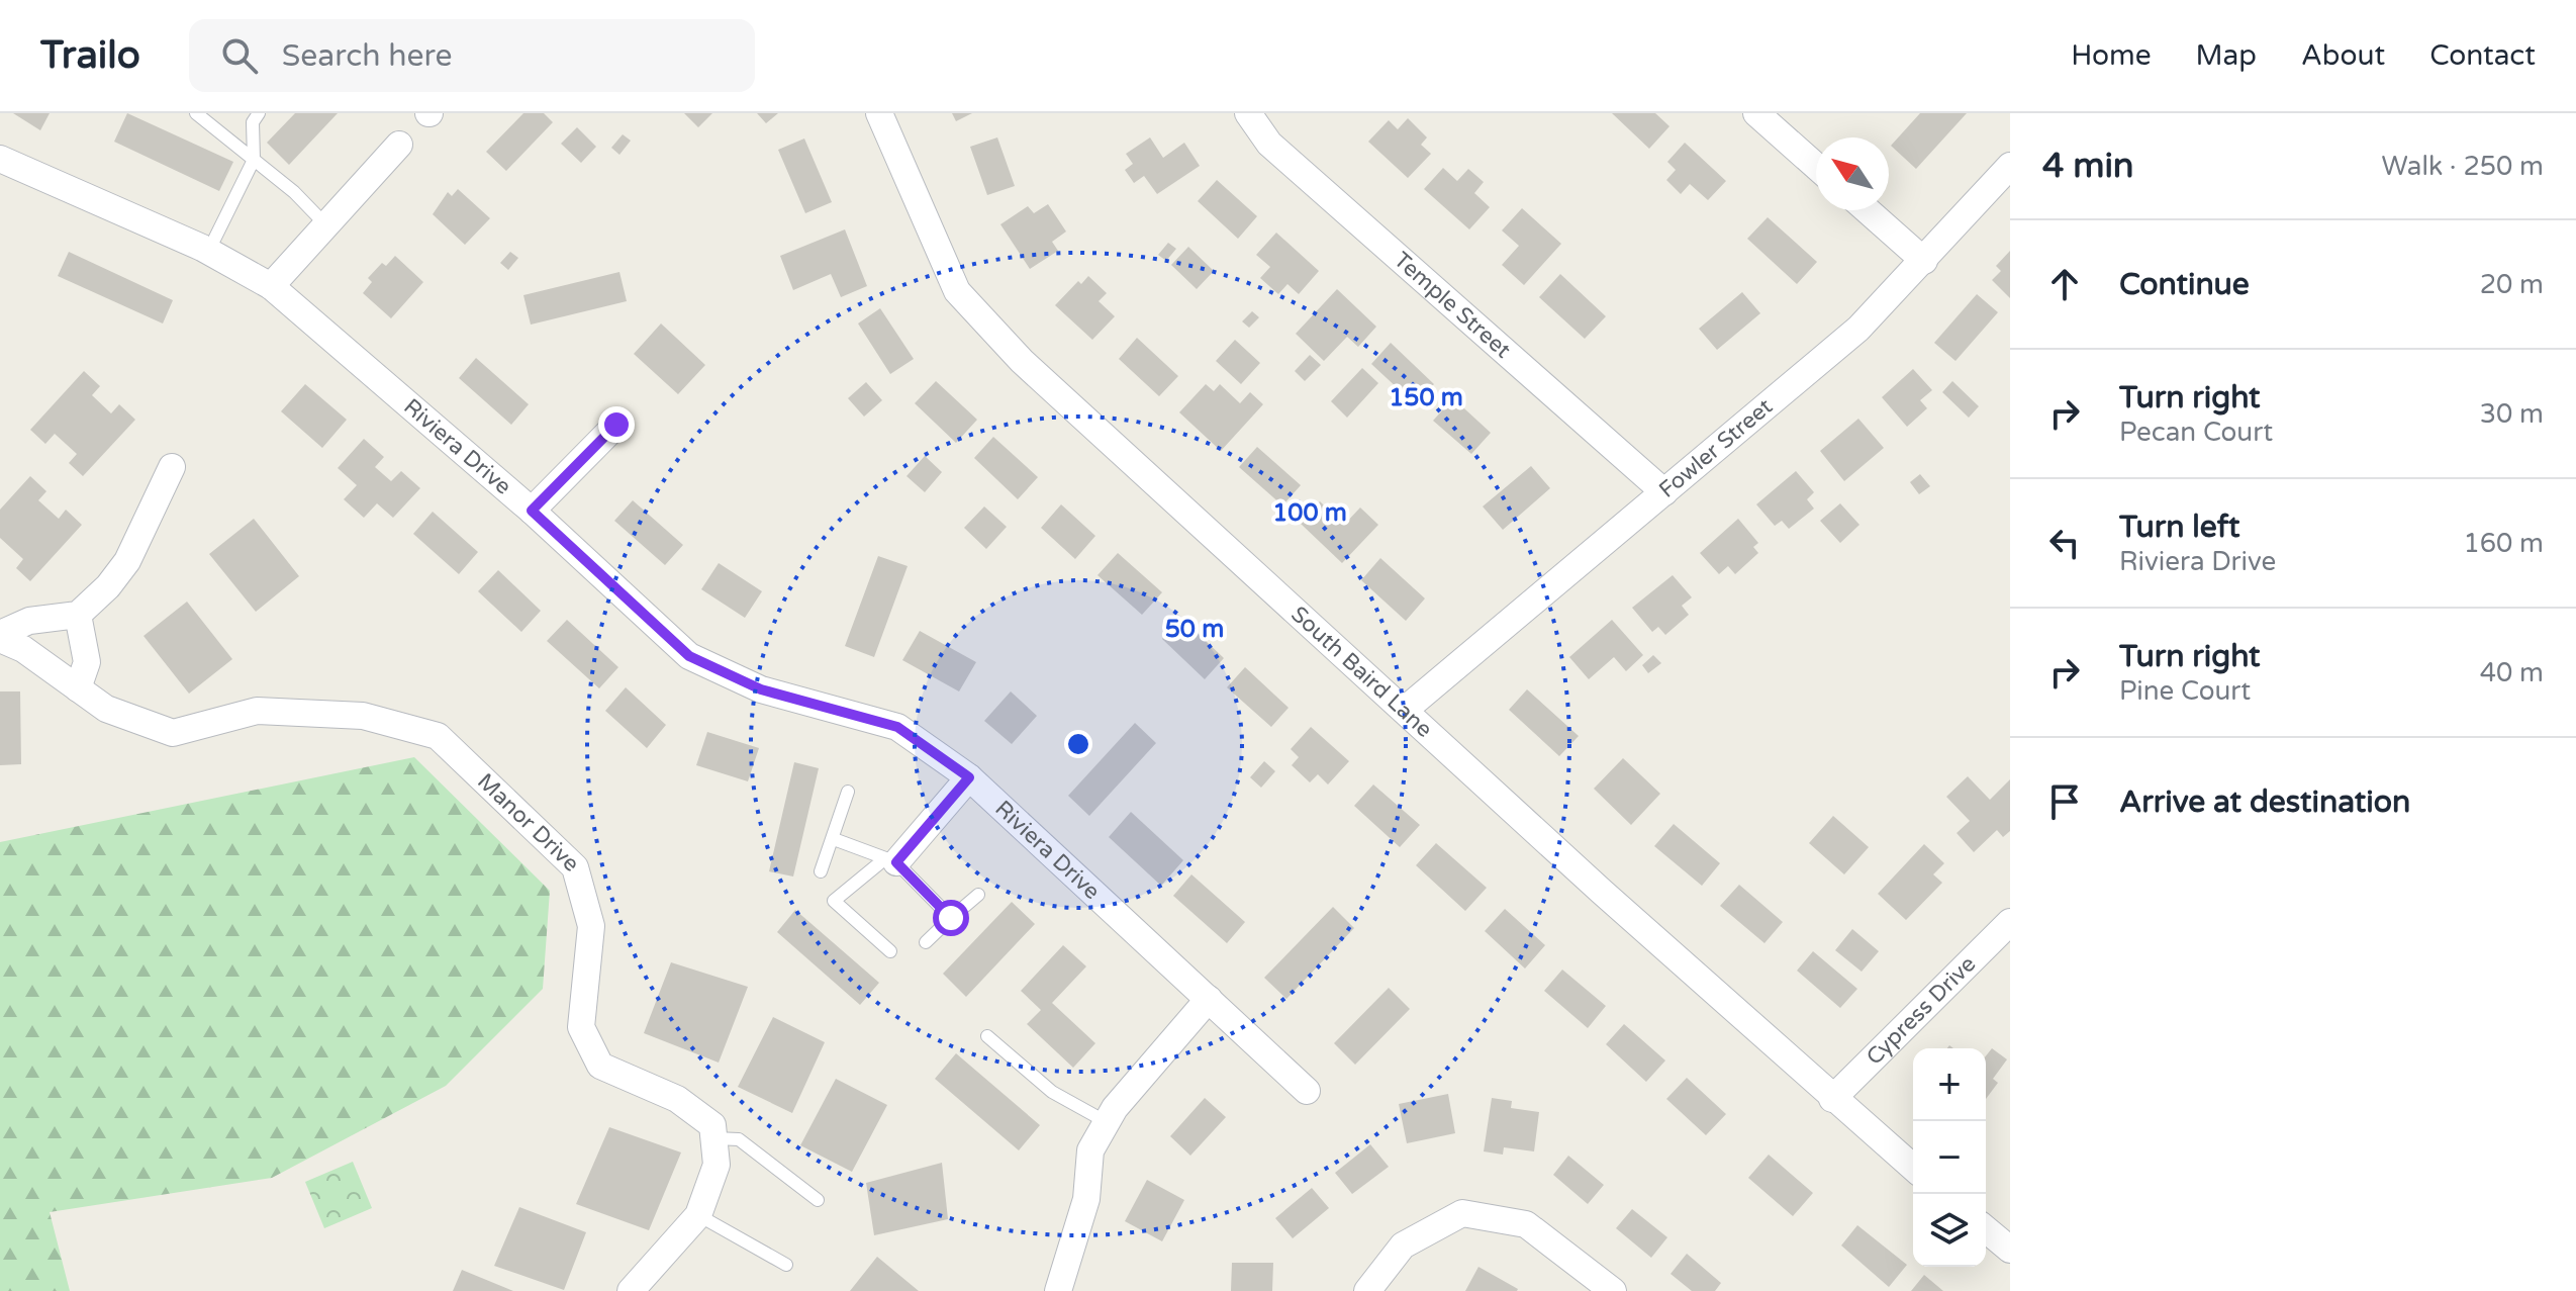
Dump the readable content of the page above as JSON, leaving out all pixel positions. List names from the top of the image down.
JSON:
{
  "streets": {
    "street": [
      "Temple Street",
      "Riviera Drive",
      "Fowler Street",
      "South Baird Lane",
      "Manor Drive",
      "Cypress Drive"
    ]
  },
  "crossings": [
    ["Temple Street", "Fowler Street"],
    ["Fowler Street", "South Baird Lane"],
    ["South Baird Lane", "Cypress Drive"]
  ],
  "north": "top left",
  "page": {
    "header": "Trailo",
    "search": "Search here",
    "nav": [
      "Home",
      "Map",
      "About",
      "Contact"
    ],
    "heading": ["4 min", "Walk · 250 m"],
    "list": [
      ["Continue", "20 m"],
      ["Turn right", "Pecan Court", "30 m"],
      ["Turn left", "Riviera Drive", "160 m"],
      ["Turn right", "Pine Court", "40 m"],
      "Arrive at destination"
    ],
    "map_buttons": ["+", "−"]
  },
  "rings": ["150 m", "100 m", "50 m"]
}
